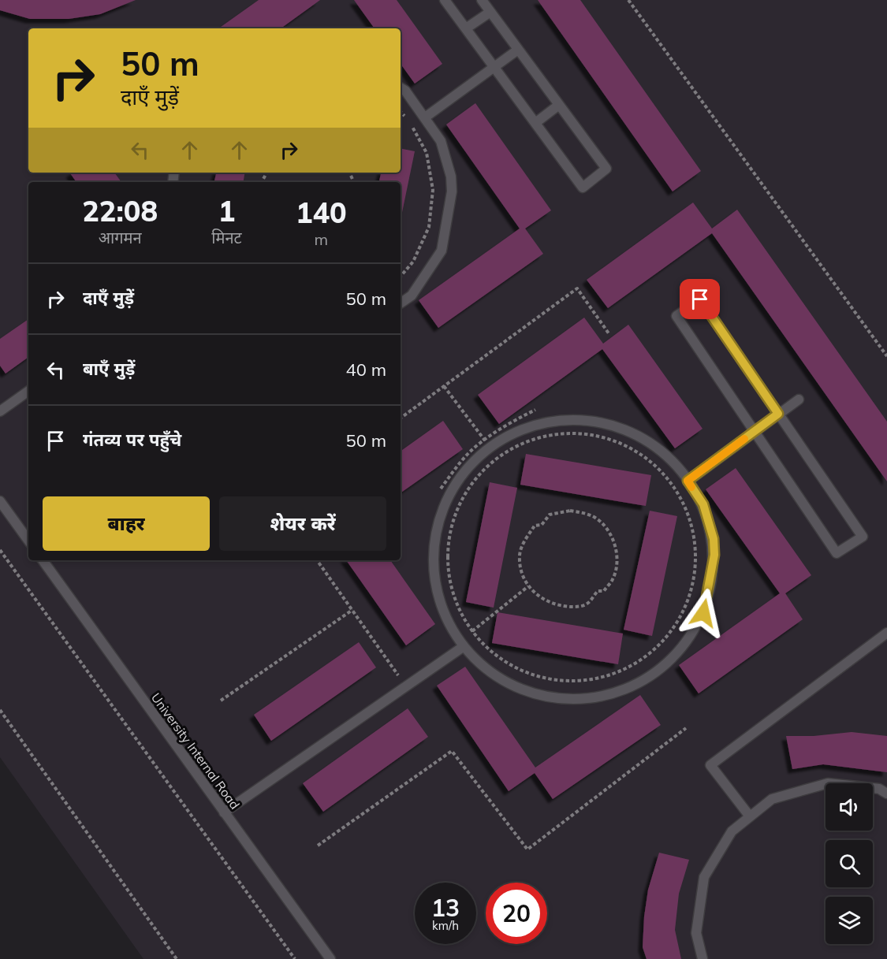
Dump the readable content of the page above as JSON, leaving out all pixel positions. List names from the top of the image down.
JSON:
{
  "streets": {
    "lane": ["University Internal Road"]
  },
  "page": {
    "turn": ["50 m", "दाएँ मुड़ें"],
    "eta": [
      "22:08",
      "आगमन",
      "1",
      "मिनट",
      "140",
      "m"
    ],
    "list": [
      {
        "name": "दाएँ मुड़ें",
        "value": "50 m"
      },
      {
        "name": "बाएँ मुड़ें",
        "value": "40 m"
      },
      {
        "name": "गंतव्य पर पहुँचे",
        "value": "50 m"
      }
    ],
    "buttons": ["बाहर", "शेयर करें"],
    "speed": "13 km/h",
    "limit": "20"
  }
}
